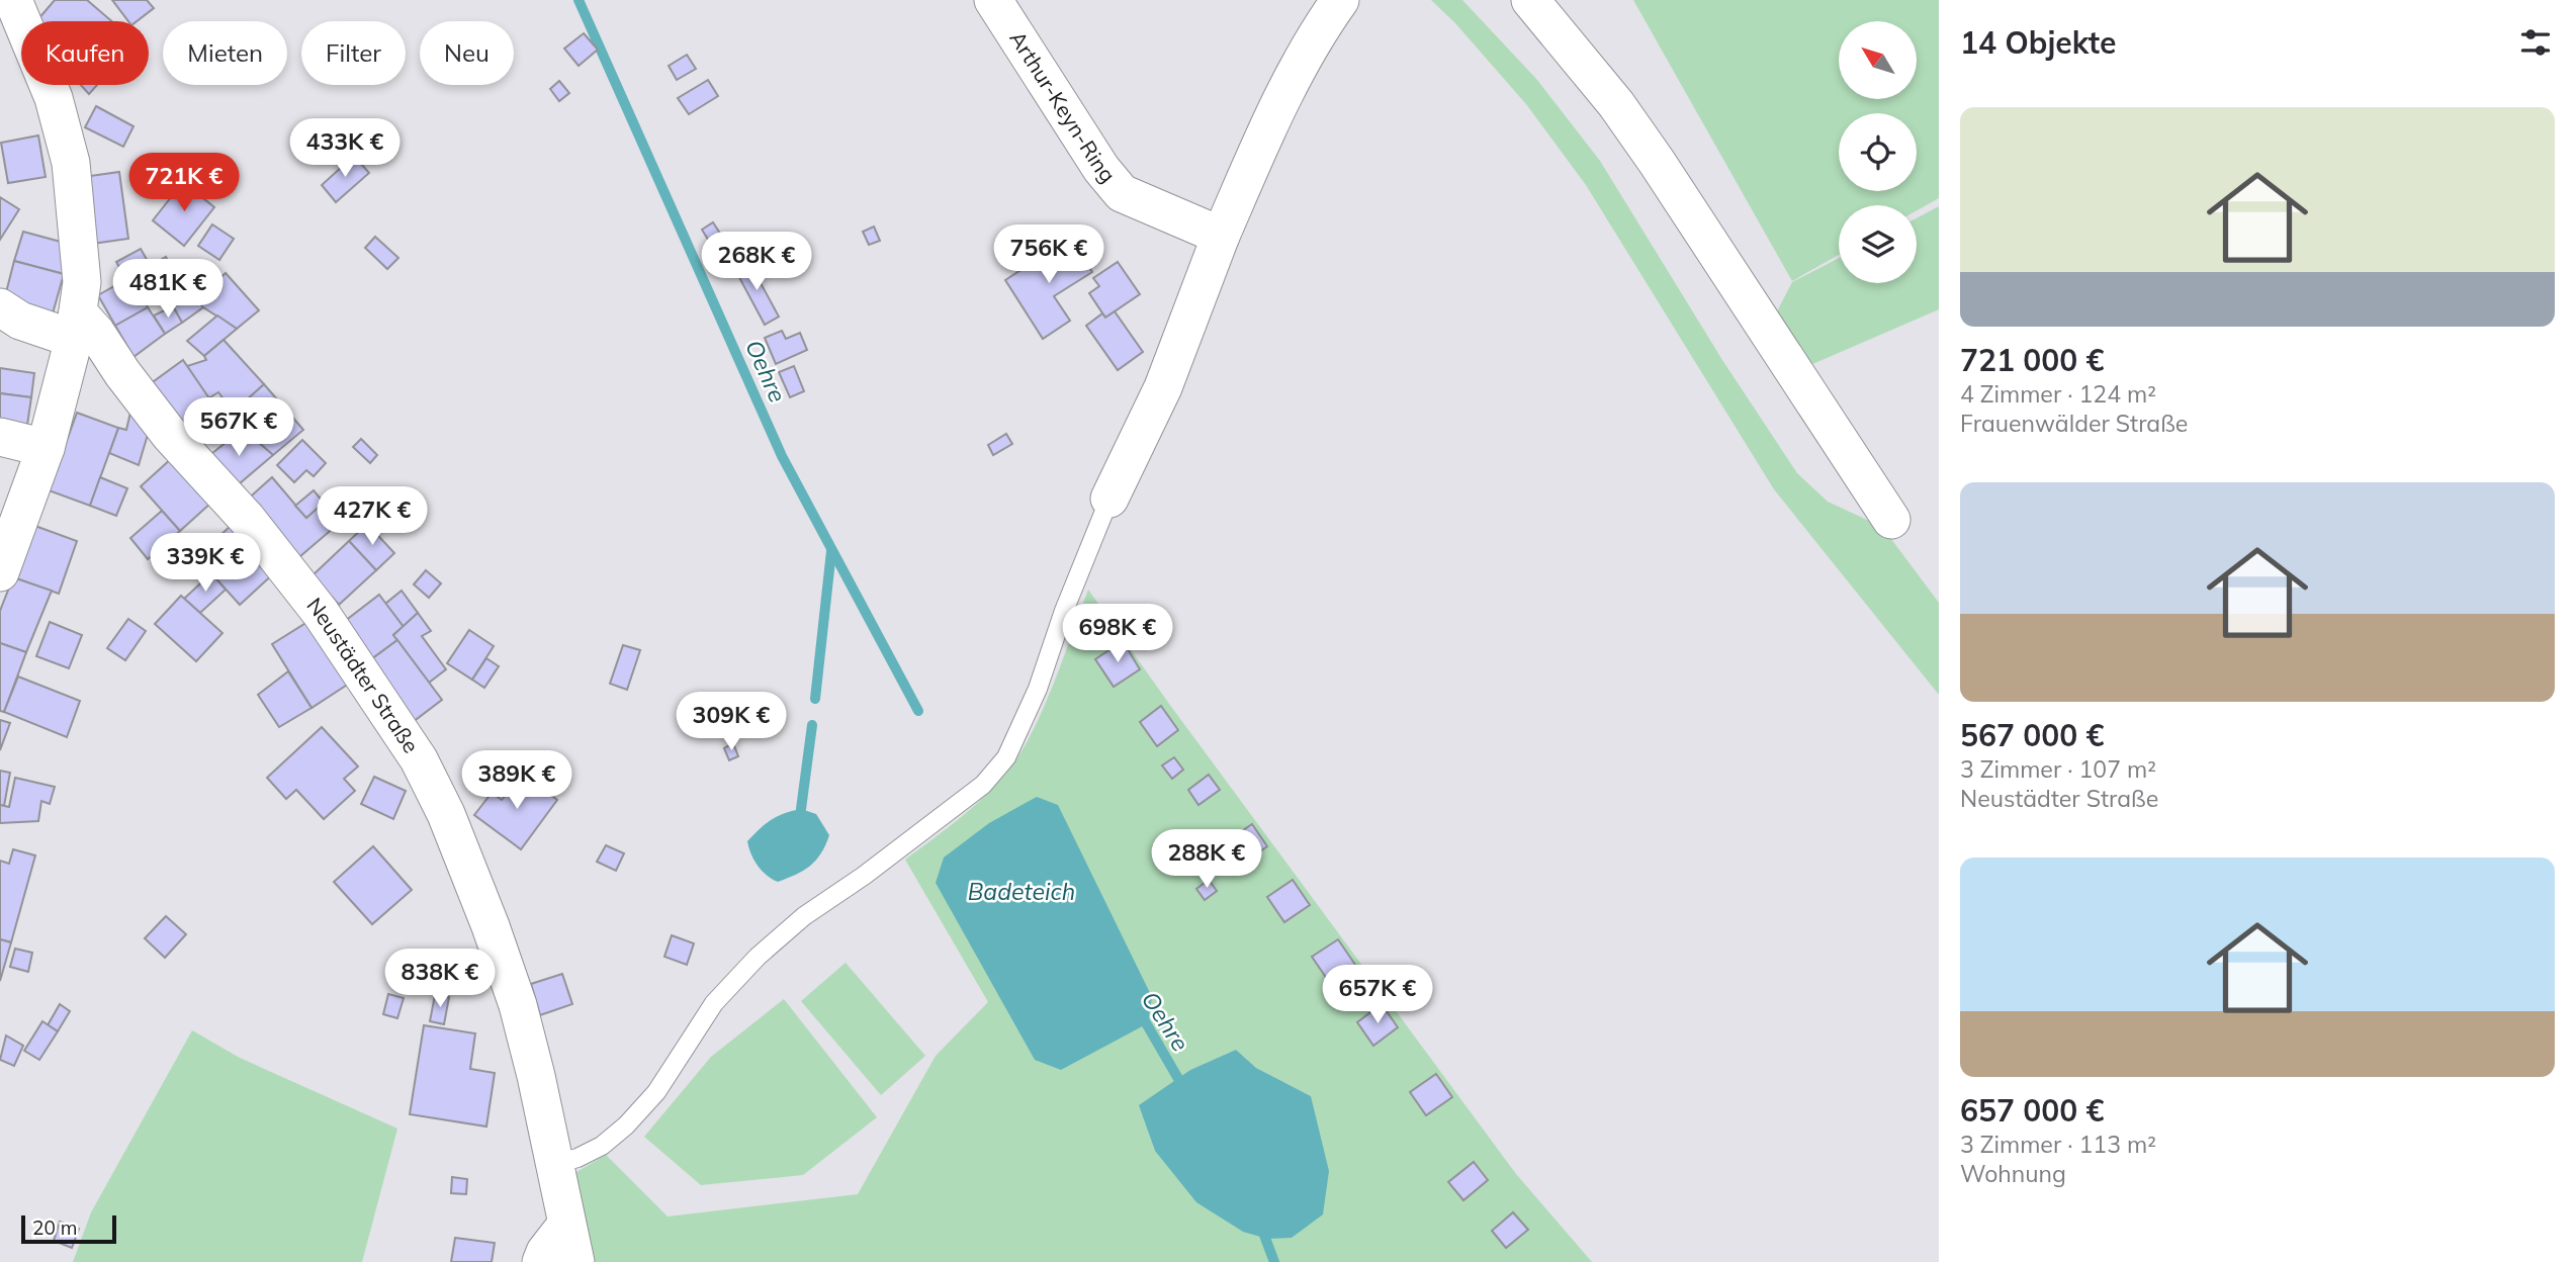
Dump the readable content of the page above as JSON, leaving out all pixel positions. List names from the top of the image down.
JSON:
{
  "streets": {
    "street": ["Arthur-Keyn-Ring", "Neustädter Straße"]
  },
  "water": ["Oehre", "Badeteich"],
  "scale_bar": "20 m",
  "north": "top left",
  "page": {
    "heading": "14 Objekte",
    "chip": [
      "Kaufen",
      "Mieten",
      "Filter",
      "Neu"
    ],
    "list": [
      {
        "name": "721 000 €",
        "note": "4 Zimmer · 124 m² · Frauenwälder Straße"
      },
      {
        "name": "567 000 €",
        "note": "3 Zimmer · 107 m² · Neustädter Straße"
      },
      {
        "name": "657 000 €",
        "note": "3 Zimmer · 113 m² · Wohnung"
      }
    ],
    "price": [
      "433K €",
      "721K €",
      "756K €",
      "268K €",
      "481K €",
      "567K €",
      "427K €",
      "339K €",
      "698K €",
      "309K €",
      "389K €",
      "288K €",
      "838K €",
      "657K €"
    ],
    "scale": "20 m"
  }
}
